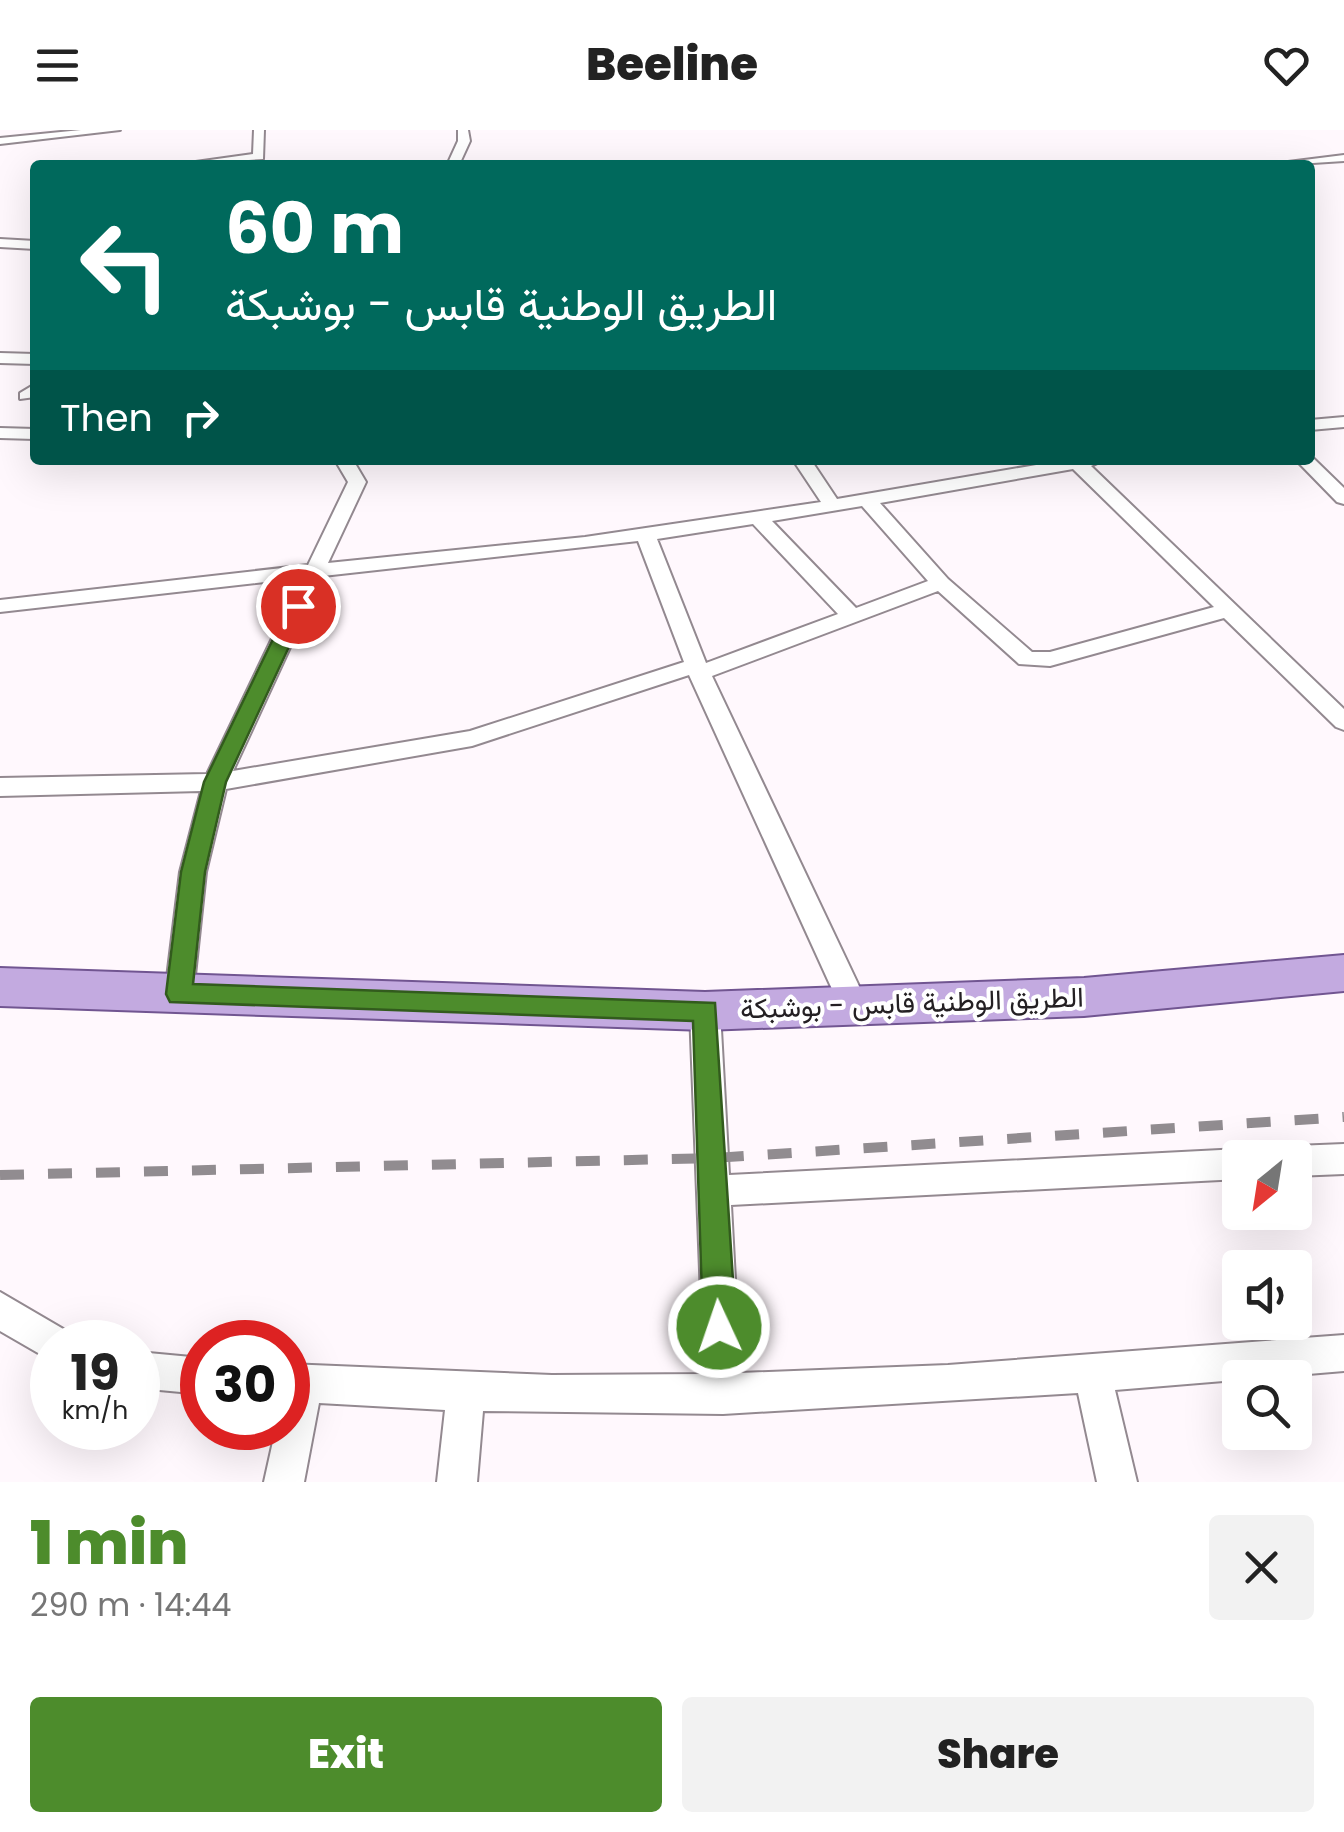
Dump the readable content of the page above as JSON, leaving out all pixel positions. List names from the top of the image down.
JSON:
{
  "streets": {
    "main road": ["الطريق الوطنية قابس - بوشبكة"]
  },
  "north": "bottom left",
  "page": {
    "header": "Beeline",
    "turn": ["60 m", "الطريق الوطنية قابس - بوشبكة"],
    "then": "Then",
    "speed": "19 km/h",
    "limit": "30",
    "heading": ["1 min", "290 m · 14:44"],
    "buttons": ["Exit", "Share"]
  }
}
